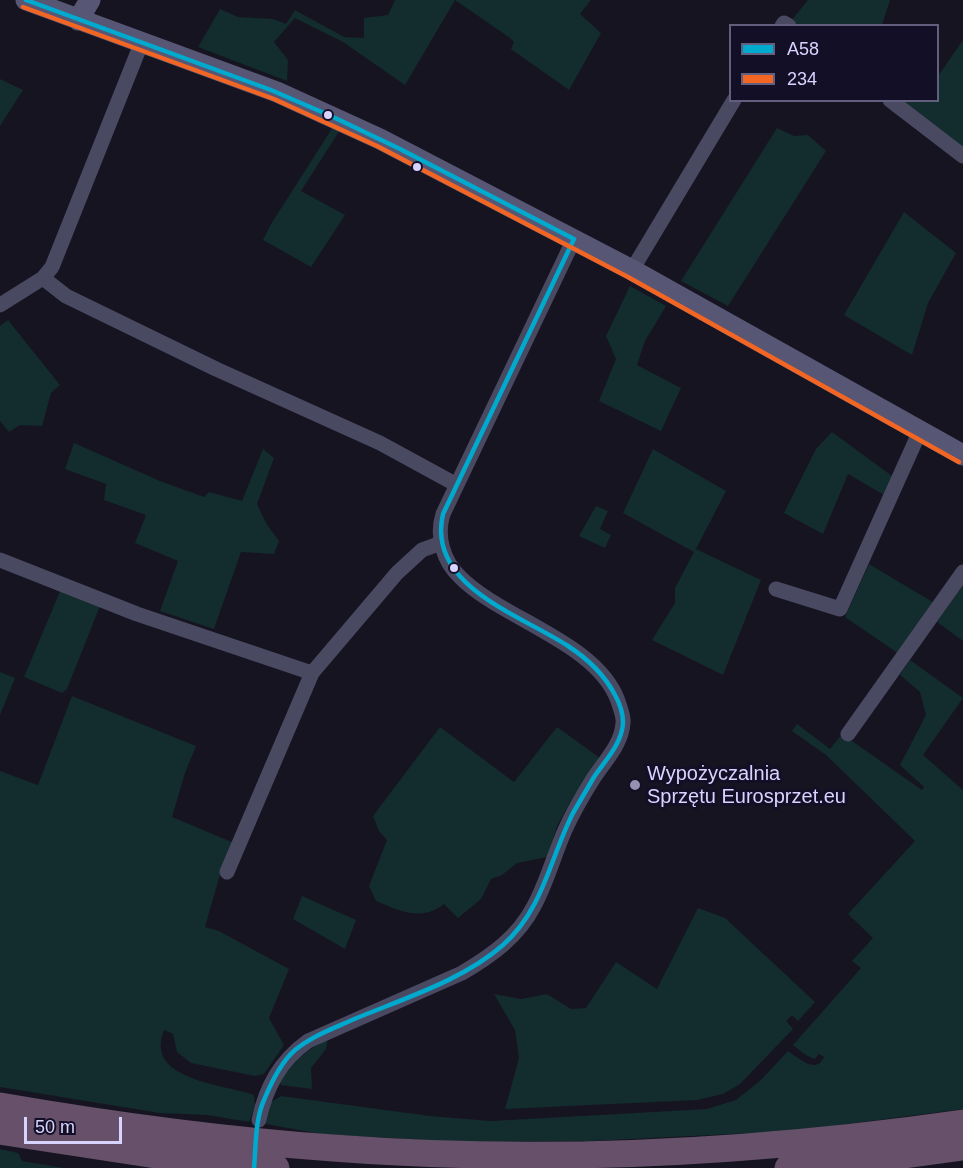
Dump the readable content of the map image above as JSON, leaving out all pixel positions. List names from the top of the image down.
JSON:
{
  "places": ["Wypożyczalnia Sprzętu Eurosprzet.eu"],
  "lines": ["transit line A58", "transit line 234"],
  "legend": ["A58", "234"],
  "scale_bar": "50 m"
}
